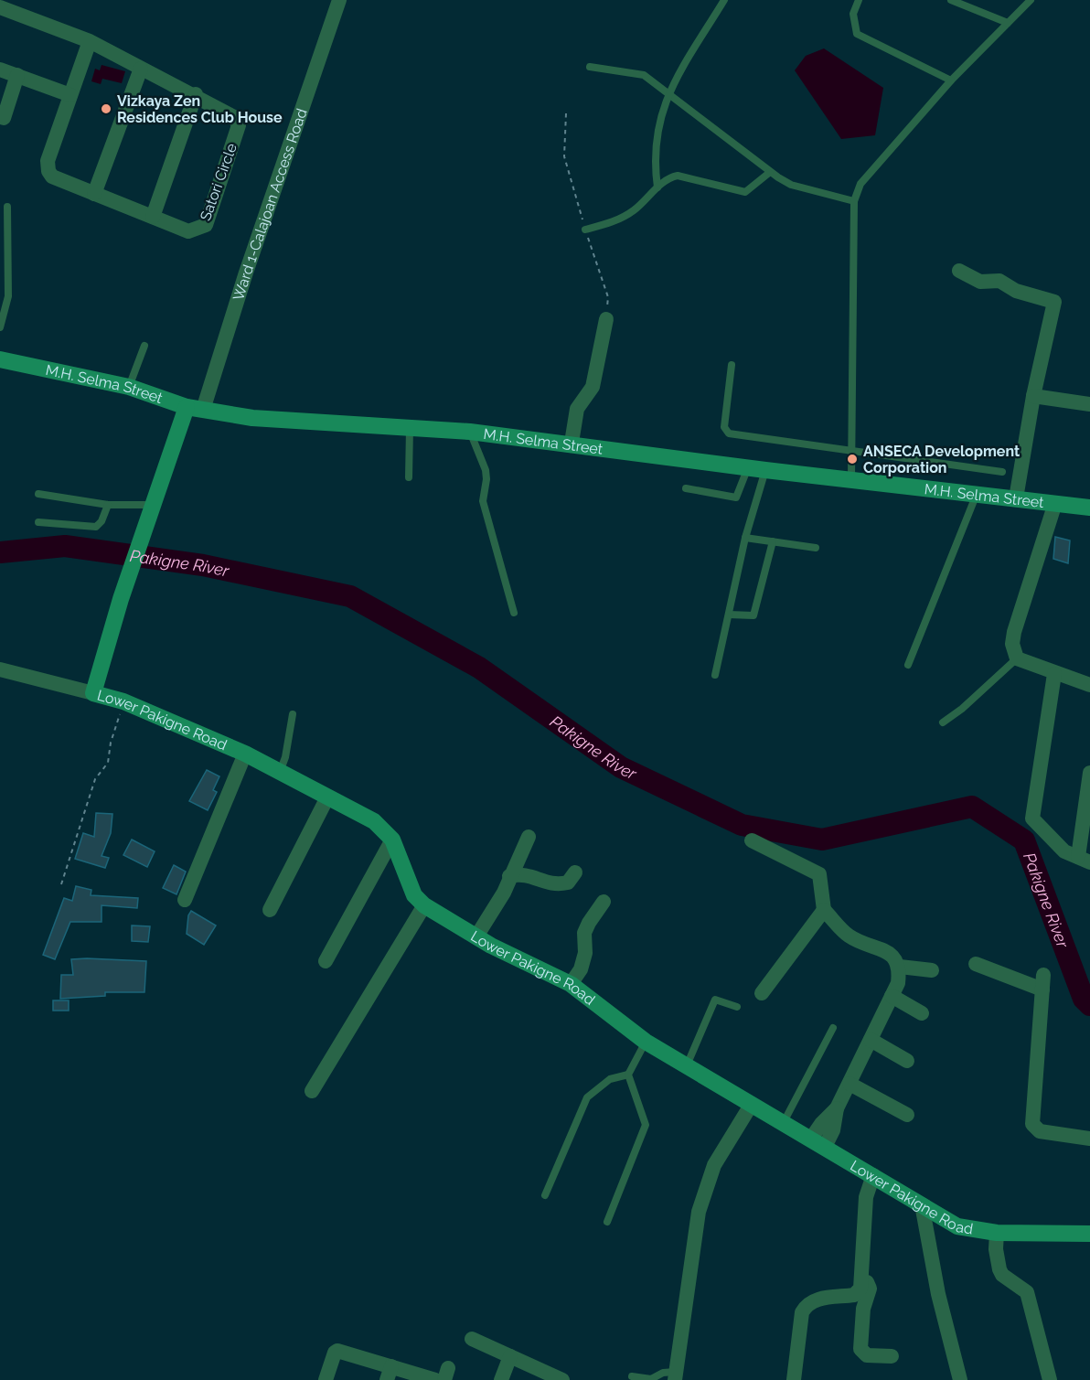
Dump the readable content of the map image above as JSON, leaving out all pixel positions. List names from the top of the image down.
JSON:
{
  "streets": {
    "street": [
      "Satori Circle",
      "Ward 1-Calajoan Access Road",
      "M.H. Selma Street",
      "Lower Pakigne Road"
    ]
  },
  "crossings": [
    ["Ward 1-Calajoan Access Road", "M.H. Selma Street"]
  ],
  "water": ["Pakigne River"],
  "places": ["Vizkaya Zen Residences Club House", "ANSECA Development Corporation"]
}
